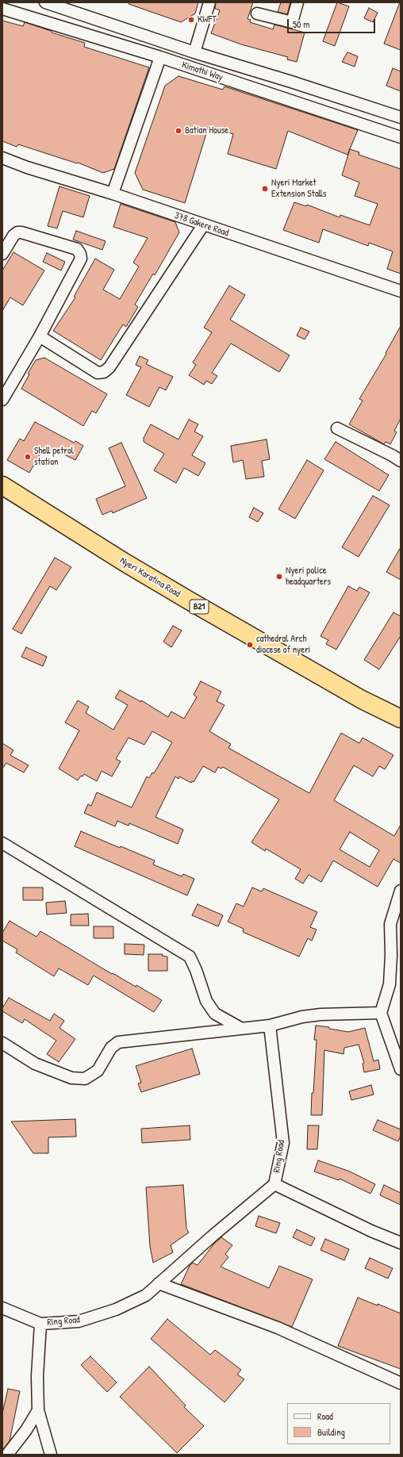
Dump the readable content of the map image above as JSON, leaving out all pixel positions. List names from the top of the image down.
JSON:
{
  "streets": {
    "highway": ["Nyeri Karatina Road", "B21"],
    "street": ["Kimathi Way", "378 Gakere Road", "Ring Road"]
  },
  "places": [
    "KWFT",
    "Batian House",
    "Nyeri Market Extension Stalls",
    "Shell petrol station",
    "Nyeri police headquarters",
    "cathedral Arch diocese of nyeri"
  ],
  "legend": ["Road", "Building"],
  "scale_bar": "50 m"
}
